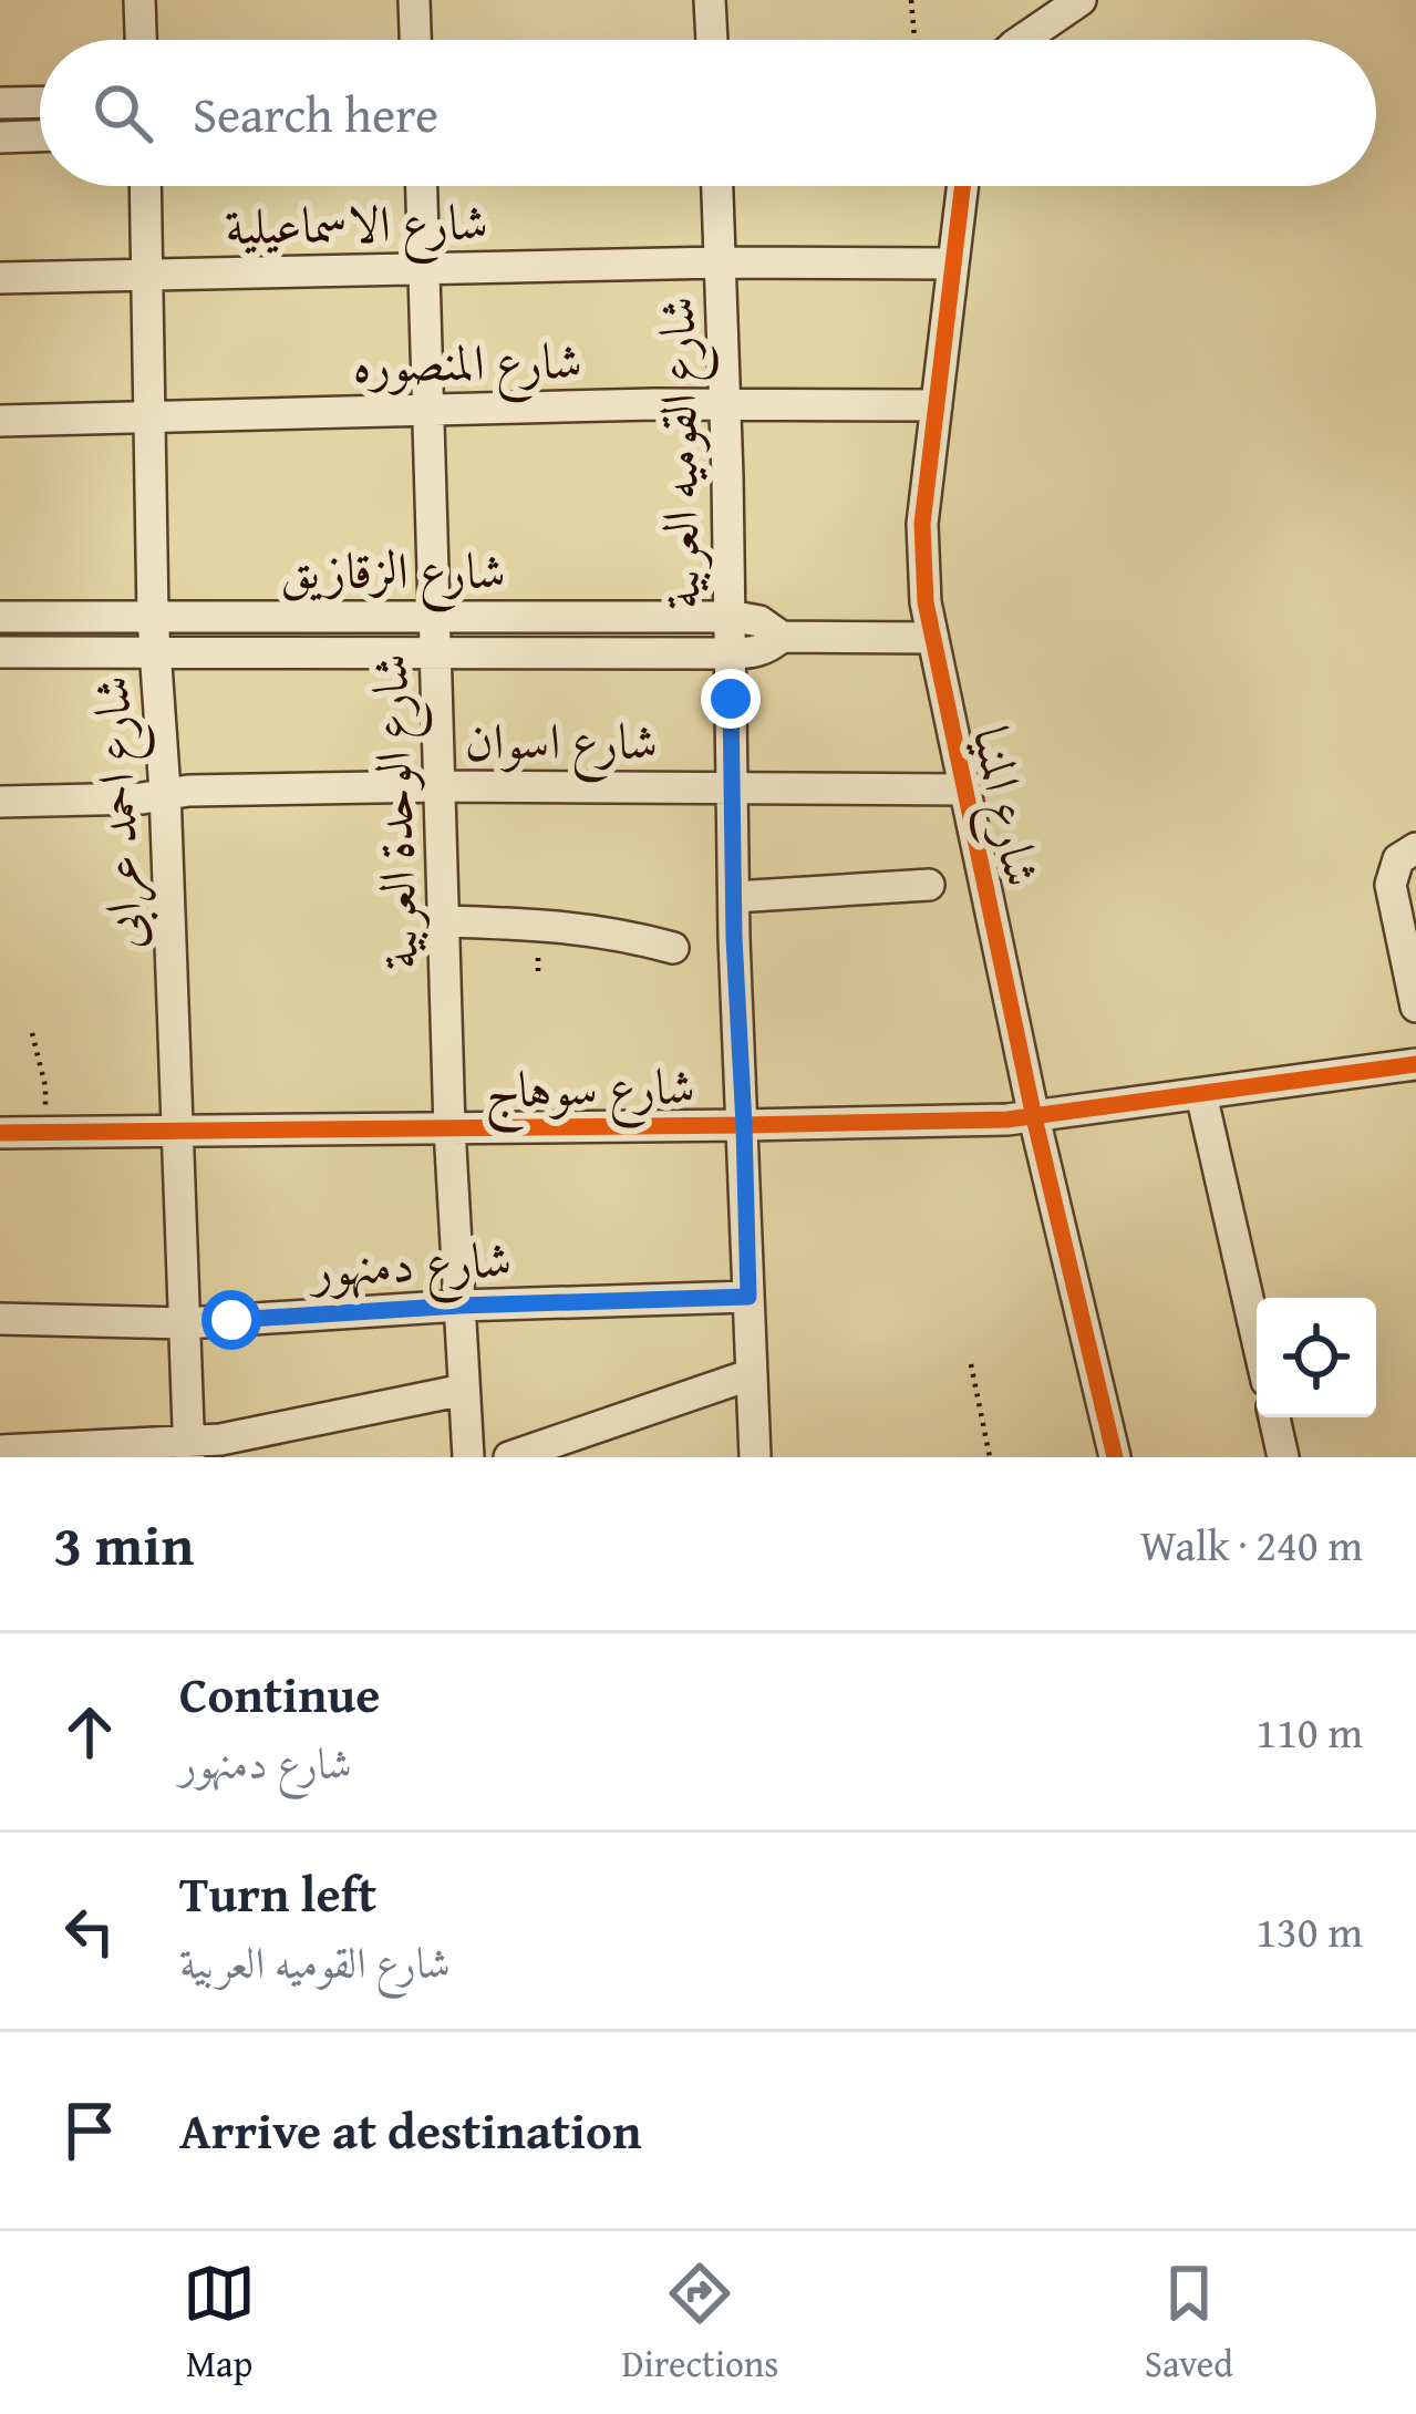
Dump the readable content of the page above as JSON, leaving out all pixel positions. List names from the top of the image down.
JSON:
{
  "streets": {
    "street": [
      "شارع الاسماعيلية",
      "شارع المنصوره",
      "شارع القوميه العربية",
      "شارع الزقازيق",
      "شارع اسوان",
      "شارع المنيا",
      "شارع الوحدة العربية",
      "شارع احمد عرابى",
      "شارع سوهاج",
      "شارع دمنهور"
    ]
  },
  "crossings": [
    ["شارع الاسماعيلية", "شارع القوميه العربية"],
    ["شارع الاسماعيلية", "شارع المنيا"],
    ["شارع الاسماعيلية", "شارع الوحدة العربية"],
    ["شارع الاسماعيلية", "شارع احمد عرابى"],
    ["شارع المنصوره", "شارع القوميه العربية"],
    ["شارع المنصوره", "شارع المنيا"],
    ["شارع المنصوره", "شارع الوحدة العربية"],
    ["شارع المنصوره", "شارع احمد عرابى"],
    ["شارع القوميه العربية", "شارع الزقازيق"],
    ["شارع القوميه العربية", "شارع اسوان"],
    ["شارع القوميه العربية", "شارع سوهاج"],
    ["شارع القوميه العربية", "شارع دمنهور"],
    ["شارع الزقازيق", "شارع المنيا"],
    ["شارع الزقازيق", "شارع الوحدة العربية"],
    ["شارع الزقازيق", "شارع احمد عرابى"],
    ["شارع اسوان", "شارع المنيا"],
    ["شارع اسوان", "شارع الوحدة العربية"],
    ["شارع اسوان", "شارع احمد عرابى"],
    ["شارع المنيا", "شارع سوهاج"],
    ["شارع الوحدة العربية", "شارع سوهاج"],
    ["شارع الوحدة العربية", "شارع دمنهور"],
    ["شارع احمد عرابى", "شارع سوهاج"],
    ["شارع احمد عرابى", "شارع دمنهور"]
  ],
  "page": {
    "search": "Search here",
    "heading": ["3 min", "Walk · 240 m"],
    "list": [
      ["Continue", "شارع دمنهور", "110 m"],
      ["Turn left", "شارع القوميه العربية", "130 m"],
      "Arrive at destination"
    ],
    "nav": ["Map", "Directions", "Saved"]
  }
}
